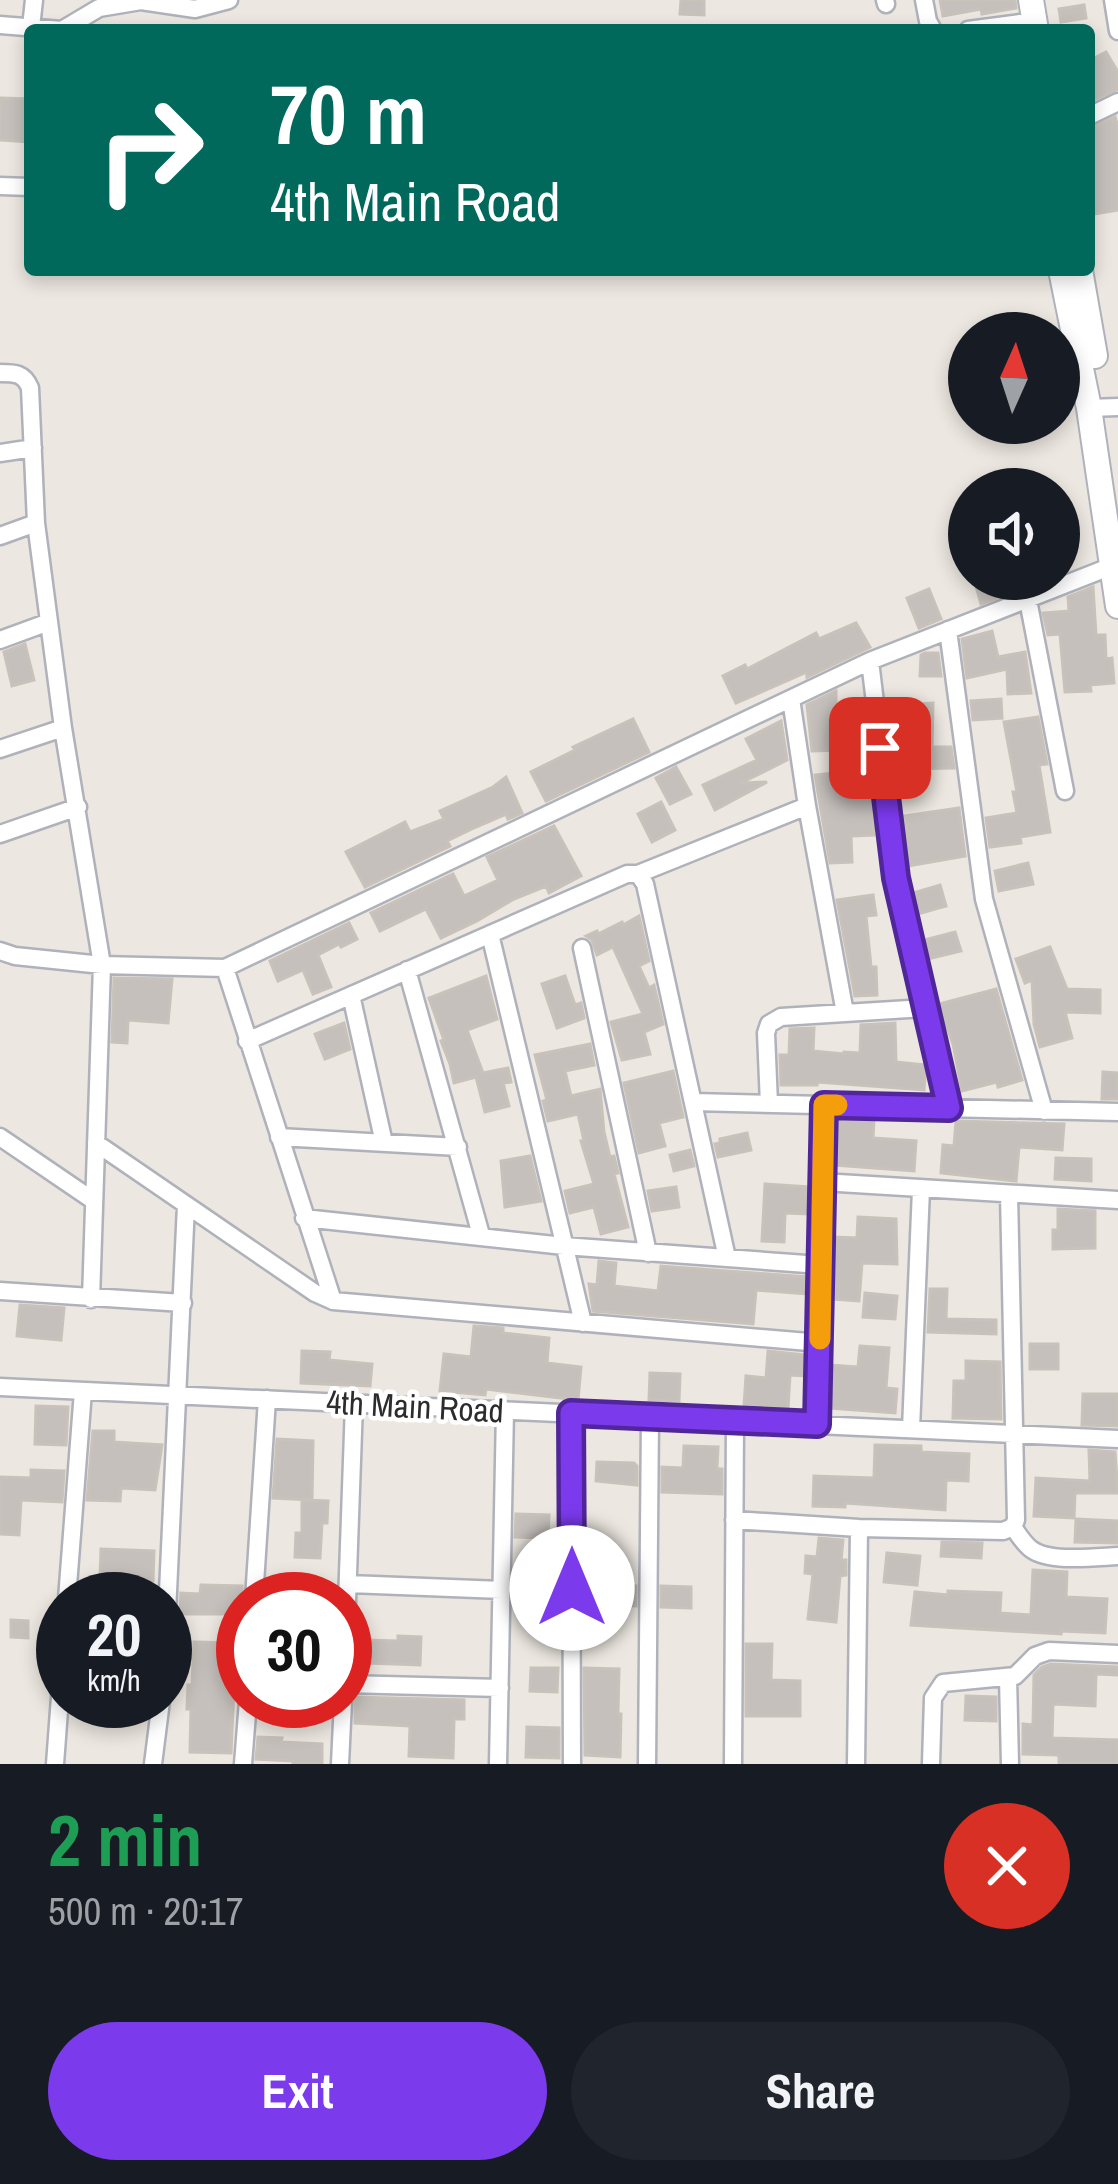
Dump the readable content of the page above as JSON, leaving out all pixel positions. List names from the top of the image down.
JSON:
{
  "streets": {
    "street": ["4th Main Road"]
  },
  "north": "top",
  "page": {
    "turn": ["70 m", "4th Main Road"],
    "speed": "20 km/h",
    "limit": "30",
    "heading": ["2 min", "500 m · 20:17"],
    "buttons": ["Exit", "Share"]
  }
}
